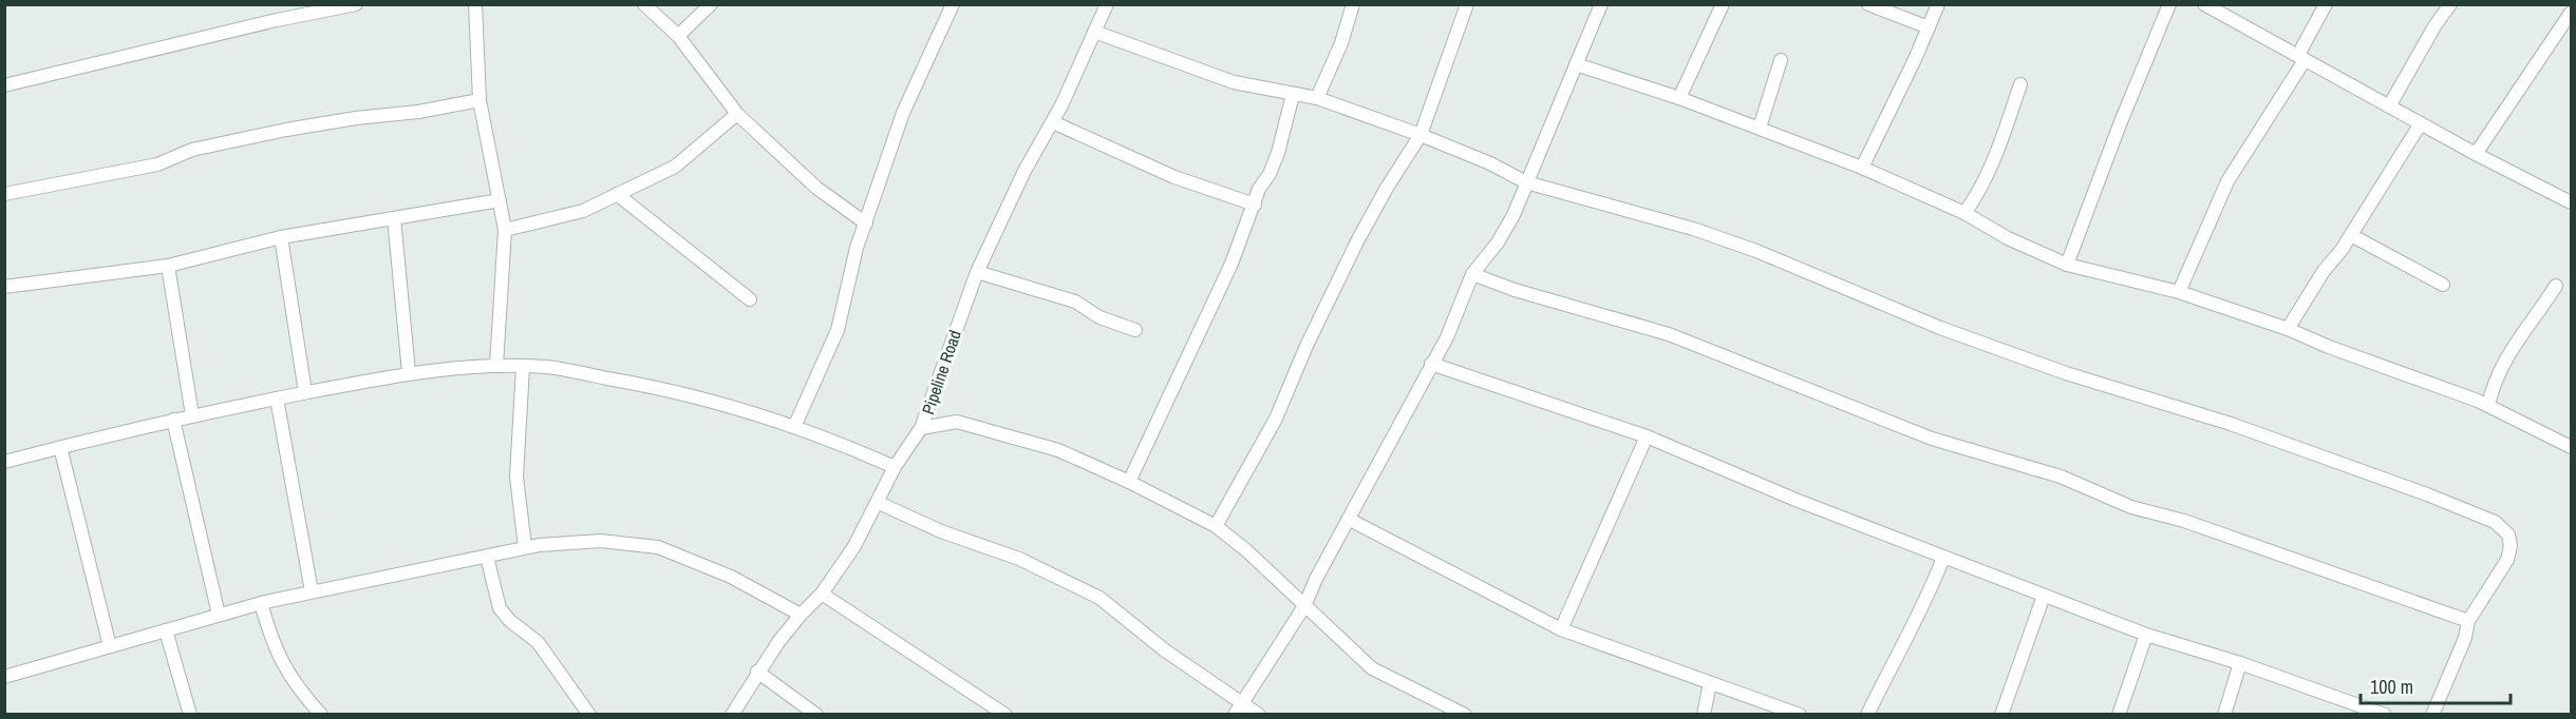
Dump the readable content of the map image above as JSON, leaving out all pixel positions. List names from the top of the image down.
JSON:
{
  "streets": {
    "street": ["Pipeline Road"]
  },
  "scale_bar": "100 m"
}
